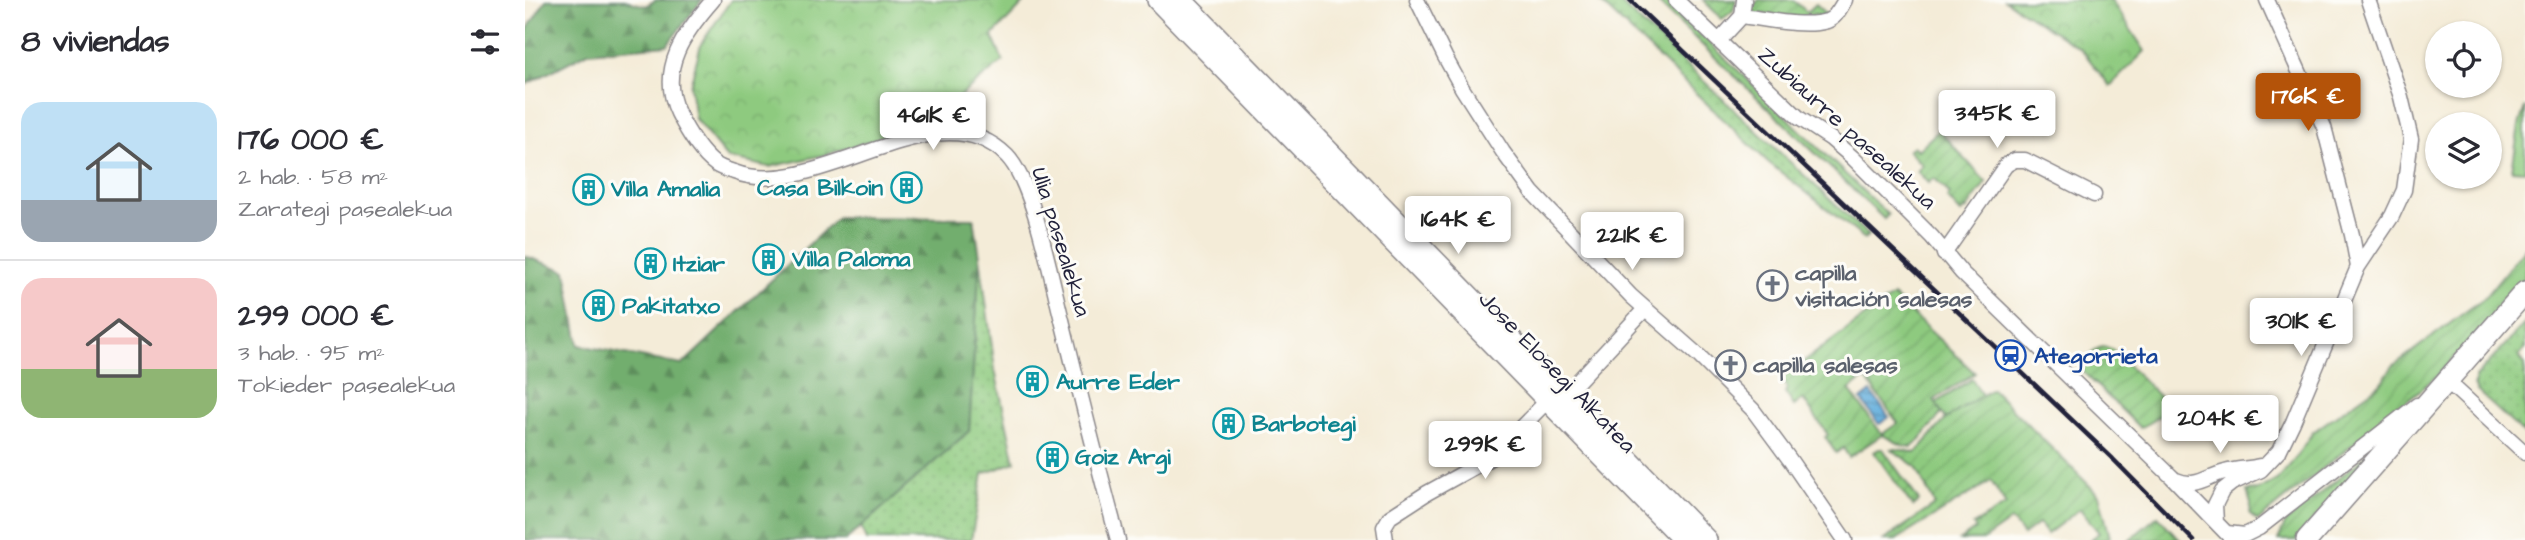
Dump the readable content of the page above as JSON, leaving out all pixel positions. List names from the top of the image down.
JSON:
{
  "streets": {
    "main road": ["Jose Elosegi Alkatea"],
    "street": ["Zubiaurre pasealekua", "Ulia pasealekua"]
  },
  "places": {
    "building": [
      "Casa Bilkoin",
      "Villa Amalia",
      "Villa Paloma",
      "Itziar",
      "Pakitatxo",
      "Aurre Eder",
      "Barbotegi",
      "Goiz Argi"
    ],
    "church": ["capilla visitación salesas", "capilla salesas"],
    "station": ["Ategorrieta"]
  },
  "page": {
    "heading": "8 viviendas",
    "price": [
      "176K €",
      "345K €",
      "461K €",
      "164K €",
      "221K €",
      "301K €",
      "204K €",
      "299K €"
    ],
    "list": [
      {
        "name": "176 000 €",
        "note": "2 hab. · 58 m² · Zarategi pasealekua"
      },
      {
        "name": "299 000 €",
        "note": "3 hab. · 95 m² · Tokieder pasealekua"
      }
    ]
  }
}
